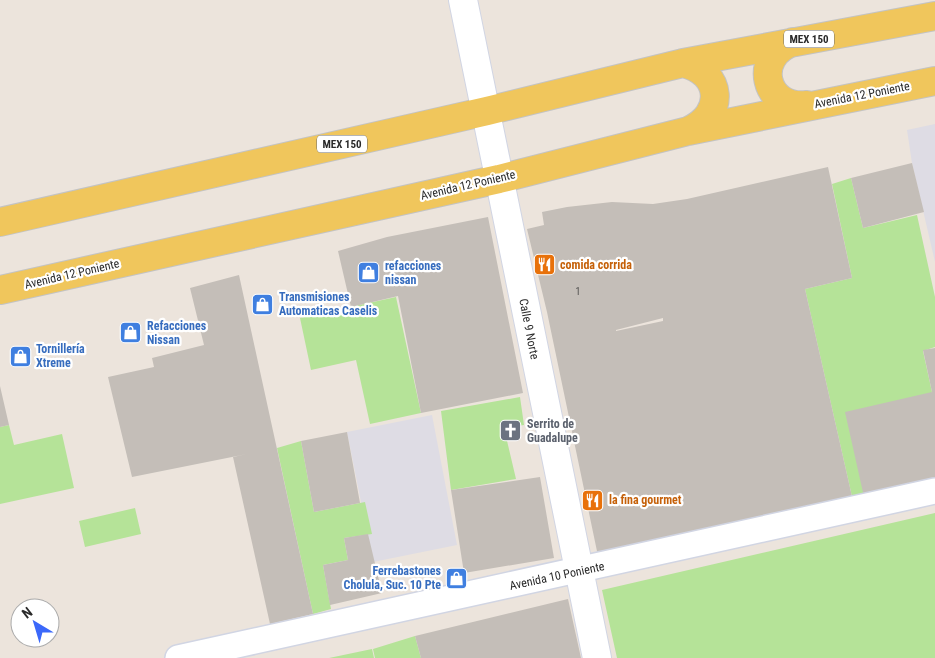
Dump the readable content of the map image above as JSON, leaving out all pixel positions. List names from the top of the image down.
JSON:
{
  "streets": {
    "main road": ["MEX 150", "Avenida 12 Poniente"],
    "street": ["Calle 9 Norte", "Avenida 10 Poniente"]
  },
  "crossings": [
    ["MEX 150", "Calle 9 Norte"],
    ["Avenida 12 Poniente", "Calle 9 Norte"],
    ["Calle 9 Norte", "Avenida 10 Poniente"]
  ],
  "places": {
    "restaurant": ["comida corrida", "la fina gourmet"],
    "shop": [
      "refacciones nissan",
      "Transmisiones Automaticas Caselis",
      "Refacciones Nissan",
      "Tornillería Xtreme",
      "Ferrebastones Cholula, Suc. 10 Pte"
    ],
    "church": ["Serrito de Guadalupe"]
  },
  "house_numbers": ["1"],
  "north": "top left"
}
